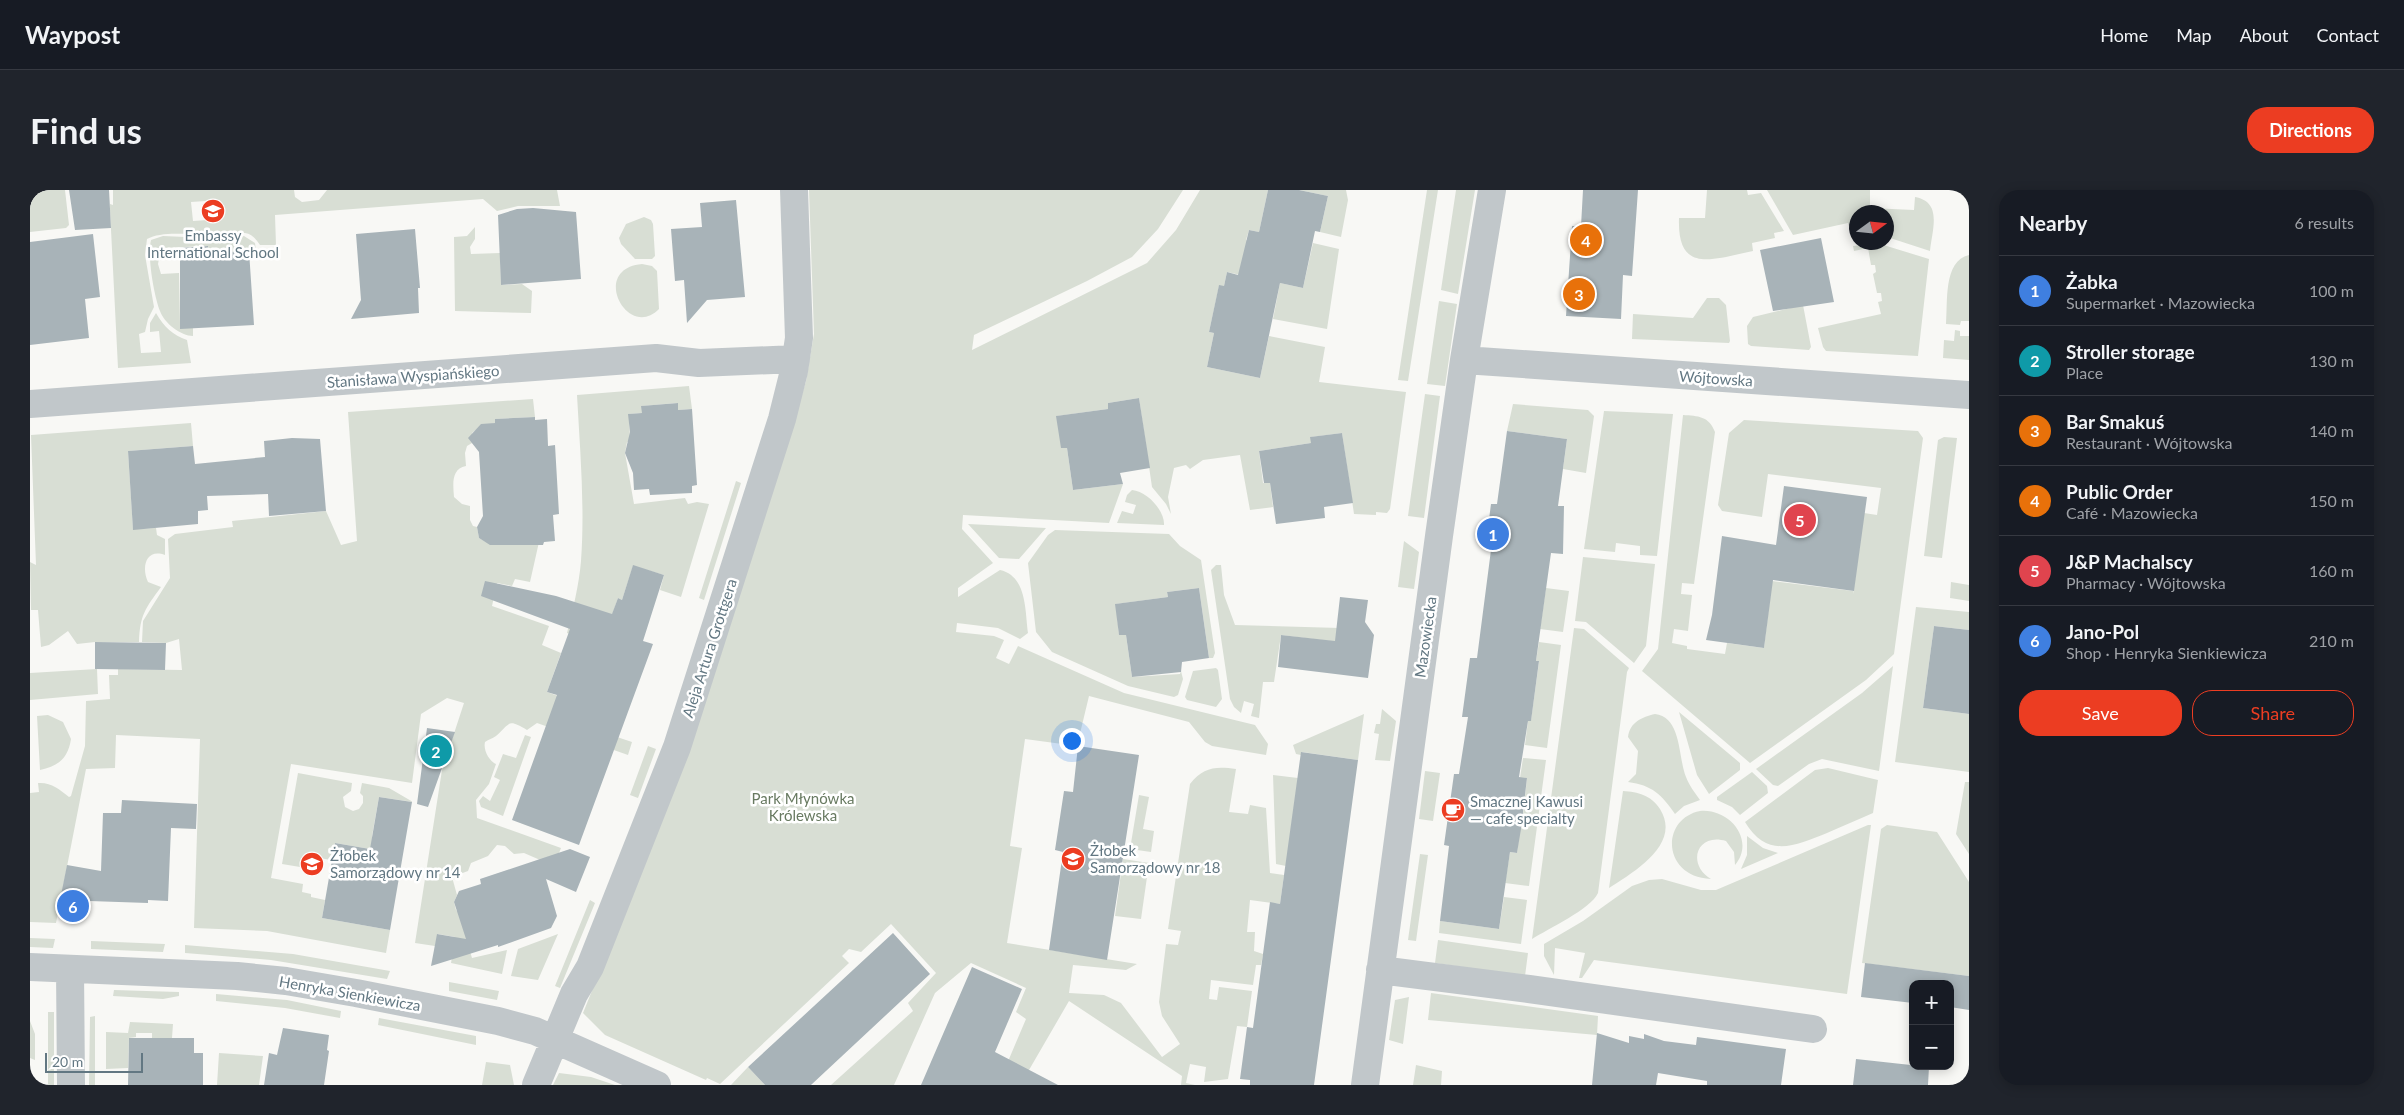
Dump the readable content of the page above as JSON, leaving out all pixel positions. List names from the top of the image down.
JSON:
{
  "streets": {
    "street": [
      "Stanisława Wyspiańskiego",
      "Wójtowska",
      "Mazowiecka",
      "Aleja Artura Grottgera",
      "Henryka Sienkiewicza"
    ]
  },
  "crossings": [
    ["Stanisława Wyspiańskiego", "Aleja Artura Grottgera"],
    ["Wójtowska", "Mazowiecka"],
    ["Aleja Artura Grottgera", "Henryka Sienkiewicza"]
  ],
  "parks": ["Park Młynówka Królewska"],
  "places": {
    "school or university": ["Embassy International School", "Żłobek Samorządowy nr 18", "Żłobek Samorządowy nr 14"],
    "cafe": ["Smacznej Kawusi — cafe specialty"]
  },
  "scale_bar": "20 m",
  "north": "right",
  "page": {
    "header": "Waypost",
    "nav": [
      "Home",
      "Map",
      "About",
      "Contact"
    ],
    "buttons": [
      "Directions",
      ["Save", "Share"]
    ],
    "title": "Find us",
    "heading": ["Nearby", "6 results"],
    "pins": [
      "4",
      "3",
      "5",
      "1",
      "2",
      "6"
    ],
    "list": [
      {
        "mark": "1",
        "name": "Żabka",
        "note": "Supermarket · Mazowiecka",
        "value": "100 m"
      },
      {
        "mark": "2",
        "name": "Stroller storage",
        "note": "Place",
        "value": "130 m"
      },
      {
        "mark": "3",
        "name": "Bar Smakuś",
        "note": "Restaurant · Wójtowska",
        "value": "140 m"
      },
      {
        "mark": "4",
        "name": "Public Order",
        "note": "Café · Mazowiecka",
        "value": "150 m"
      },
      {
        "mark": "5",
        "name": "J&P Machalscy",
        "note": "Pharmacy · Wójtowska",
        "value": "160 m"
      },
      {
        "mark": "6",
        "name": "Jano-Pol",
        "note": "Shop · Henryka Sienkiewicza",
        "value": "210 m"
      }
    ],
    "map_buttons": ["+", "−"],
    "scale": "20 m"
  }
}
